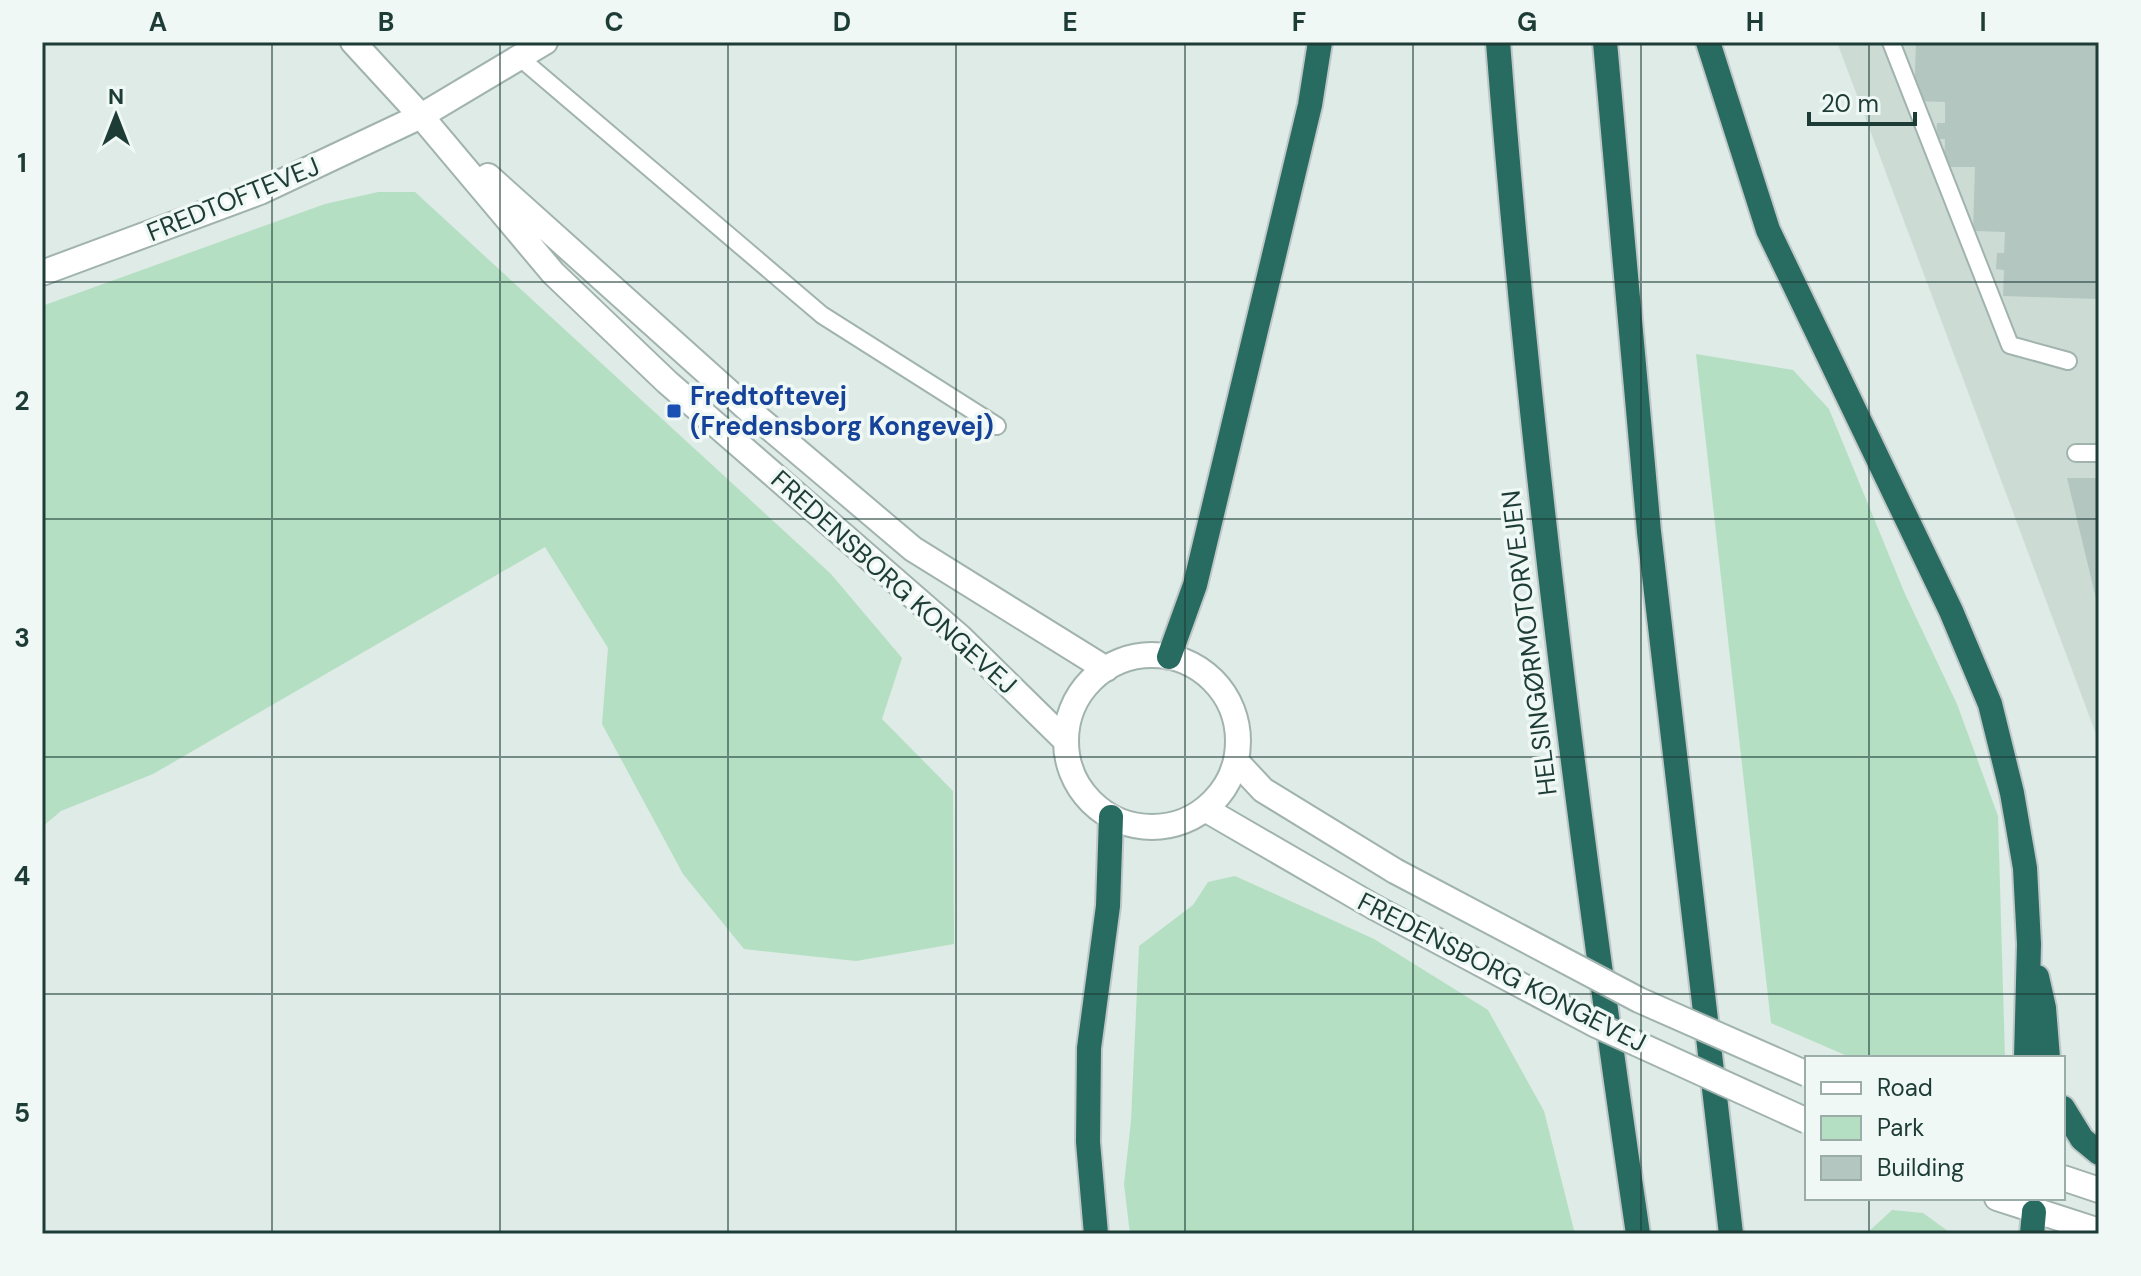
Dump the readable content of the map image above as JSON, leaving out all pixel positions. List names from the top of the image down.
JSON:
{
  "streets": {
    "highway": ["HELSINGØRMOTORVEJEN"],
    "street": ["FREDTOFTEVEJ", "FREDENSBORG KONGEVEJ"]
  },
  "crossings": [
    ["FREDTOFTEVEJ", "FREDENSBORG KONGEVEJ"]
  ],
  "places": {
    "transit": ["Fredtoftevej (Fredensborg Kongevej)"]
  },
  "legend": ["Road", "Park", "Building"],
  "scale_bar": "20 m",
  "north": "top",
  "grid": {
    "columns": [
      "A",
      "B",
      "C",
      "D",
      "E",
      "F",
      "G",
      "H",
      "I"
    ],
    "rows": [
      "1",
      "2",
      "3",
      "4",
      "5"
    ]
  }
}
